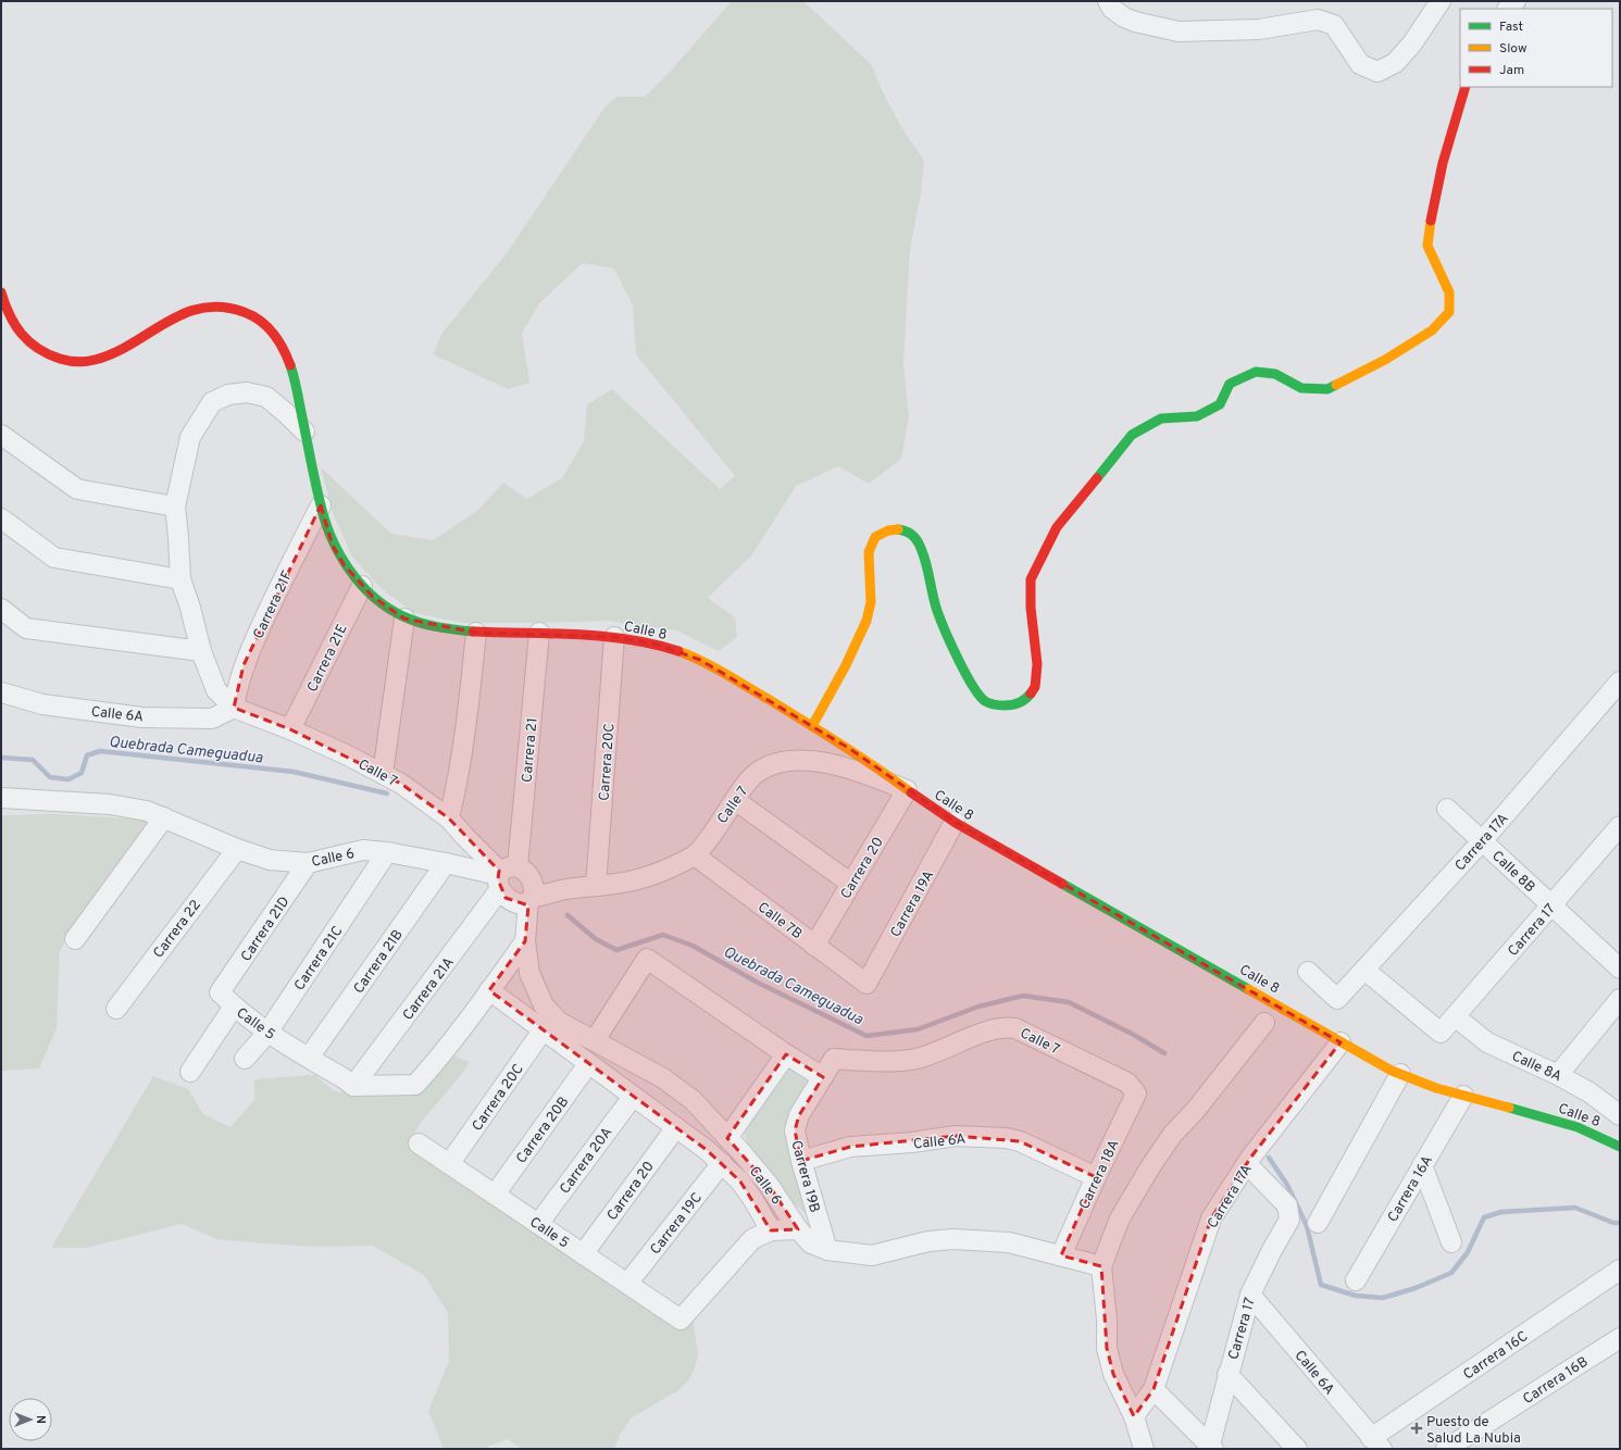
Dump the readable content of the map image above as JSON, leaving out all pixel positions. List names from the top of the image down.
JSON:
{
  "streets": {
    "main road": ["Calle 8"],
    "street": [
      "Carrera 21F",
      "Carrera 21E",
      "Calle 6A",
      "Carrera 21",
      "Carrera 20C",
      "Calle 7",
      "Carrera 17A",
      "Calle 6",
      "Carrera 20",
      "Calle 8B",
      "Carrera 19A",
      "Calle 7B",
      "Carrera 22",
      "Carrera 21D",
      "Carrera 17",
      "Carrera 21C",
      "Carrera 21B",
      "Carrera 21A",
      "Calle 5",
      "Calle 8A",
      "Carrera 20B",
      "Carrera 20A",
      "Carrera 18A",
      "Carrera 19B",
      "Carrera 16A",
      "Carrera 19C",
      "Carrera 16C",
      "Carrera 16B"
    ]
  },
  "crossings": [
    ["Carrera 21F", "Calle 8"],
    ["Carrera 21F", "Calle 6A"],
    ["Carrera 21F", "Calle 7"],
    ["Calle 8", "Carrera 21E"],
    ["Calle 8", "Carrera 21"],
    ["Calle 8", "Carrera 20C"],
    ["Calle 8", "Calle 7"],
    ["Calle 8", "Carrera 17A"],
    ["Calle 8", "Carrera 20"],
    ["Calle 8", "Carrera 19A"],
    ["Calle 8", "Carrera 16A"],
    ["Carrera 21E", "Calle 7"],
    ["Calle 6A", "Calle 7"],
    ["Calle 6A", "Carrera 17"],
    ["Calle 6A", "Carrera 18A"],
    ["Calle 6A", "Carrera 19B"],
    ["Calle 6A", "Carrera 16C"],
    ["Carrera 21", "Calle 7"],
    ["Carrera 21", "Calle 6"],
    ["Carrera 21", "Carrera 21A"],
    ["Carrera 20C", "Calle 7"],
    ["Carrera 20C", "Calle 5"],
    ["Calle 7", "Calle 6"],
    ["Calle 7", "Carrera 20"],
    ["Calle 7", "Calle 7B"],
    ["Calle 7", "Carrera 21A"],
    ["Calle 7", "Carrera 18A"],
    ["Calle 7", "Carrera 19B"],
    ["Carrera 17A", "Calle 8B"],
    ["Carrera 17A", "Carrera 17"],
    ["Calle 6", "Carrera 22"],
    ["Calle 6", "Carrera 21D"],
    ["Calle 6", "Carrera 21C"],
    ["Calle 6", "Carrera 21B"],
    ["Calle 6", "Carrera 21A"],
    ["Calle 6", "Carrera 18A"],
    ["Calle 6", "Carrera 19B"],
    ["Carrera 20", "Calle 7B"],
    ["Carrera 20", "Calle 5"],
    ["Calle 8B", "Carrera 17"],
    ["Carrera 19A", "Calle 7B"],
    ["Carrera 21D", "Calle 5"],
    ["Carrera 17", "Calle 8A"],
    ["Carrera 21C", "Calle 5"],
    ["Carrera 21B", "Calle 5"],
    ["Carrera 21A", "Calle 5"],
    ["Calle 5", "Carrera 20B"],
    ["Calle 5", "Carrera 20A"],
    ["Calle 5", "Carrera 19B"],
    ["Calle 5", "Carrera 19C"]
  ],
  "water": ["Quebrada Cameguadua"],
  "places": {
    "health": ["Puesto de Salud La Nubia"]
  },
  "legend": ["Fast", "Slow", "Jam"],
  "north": "right"
}
